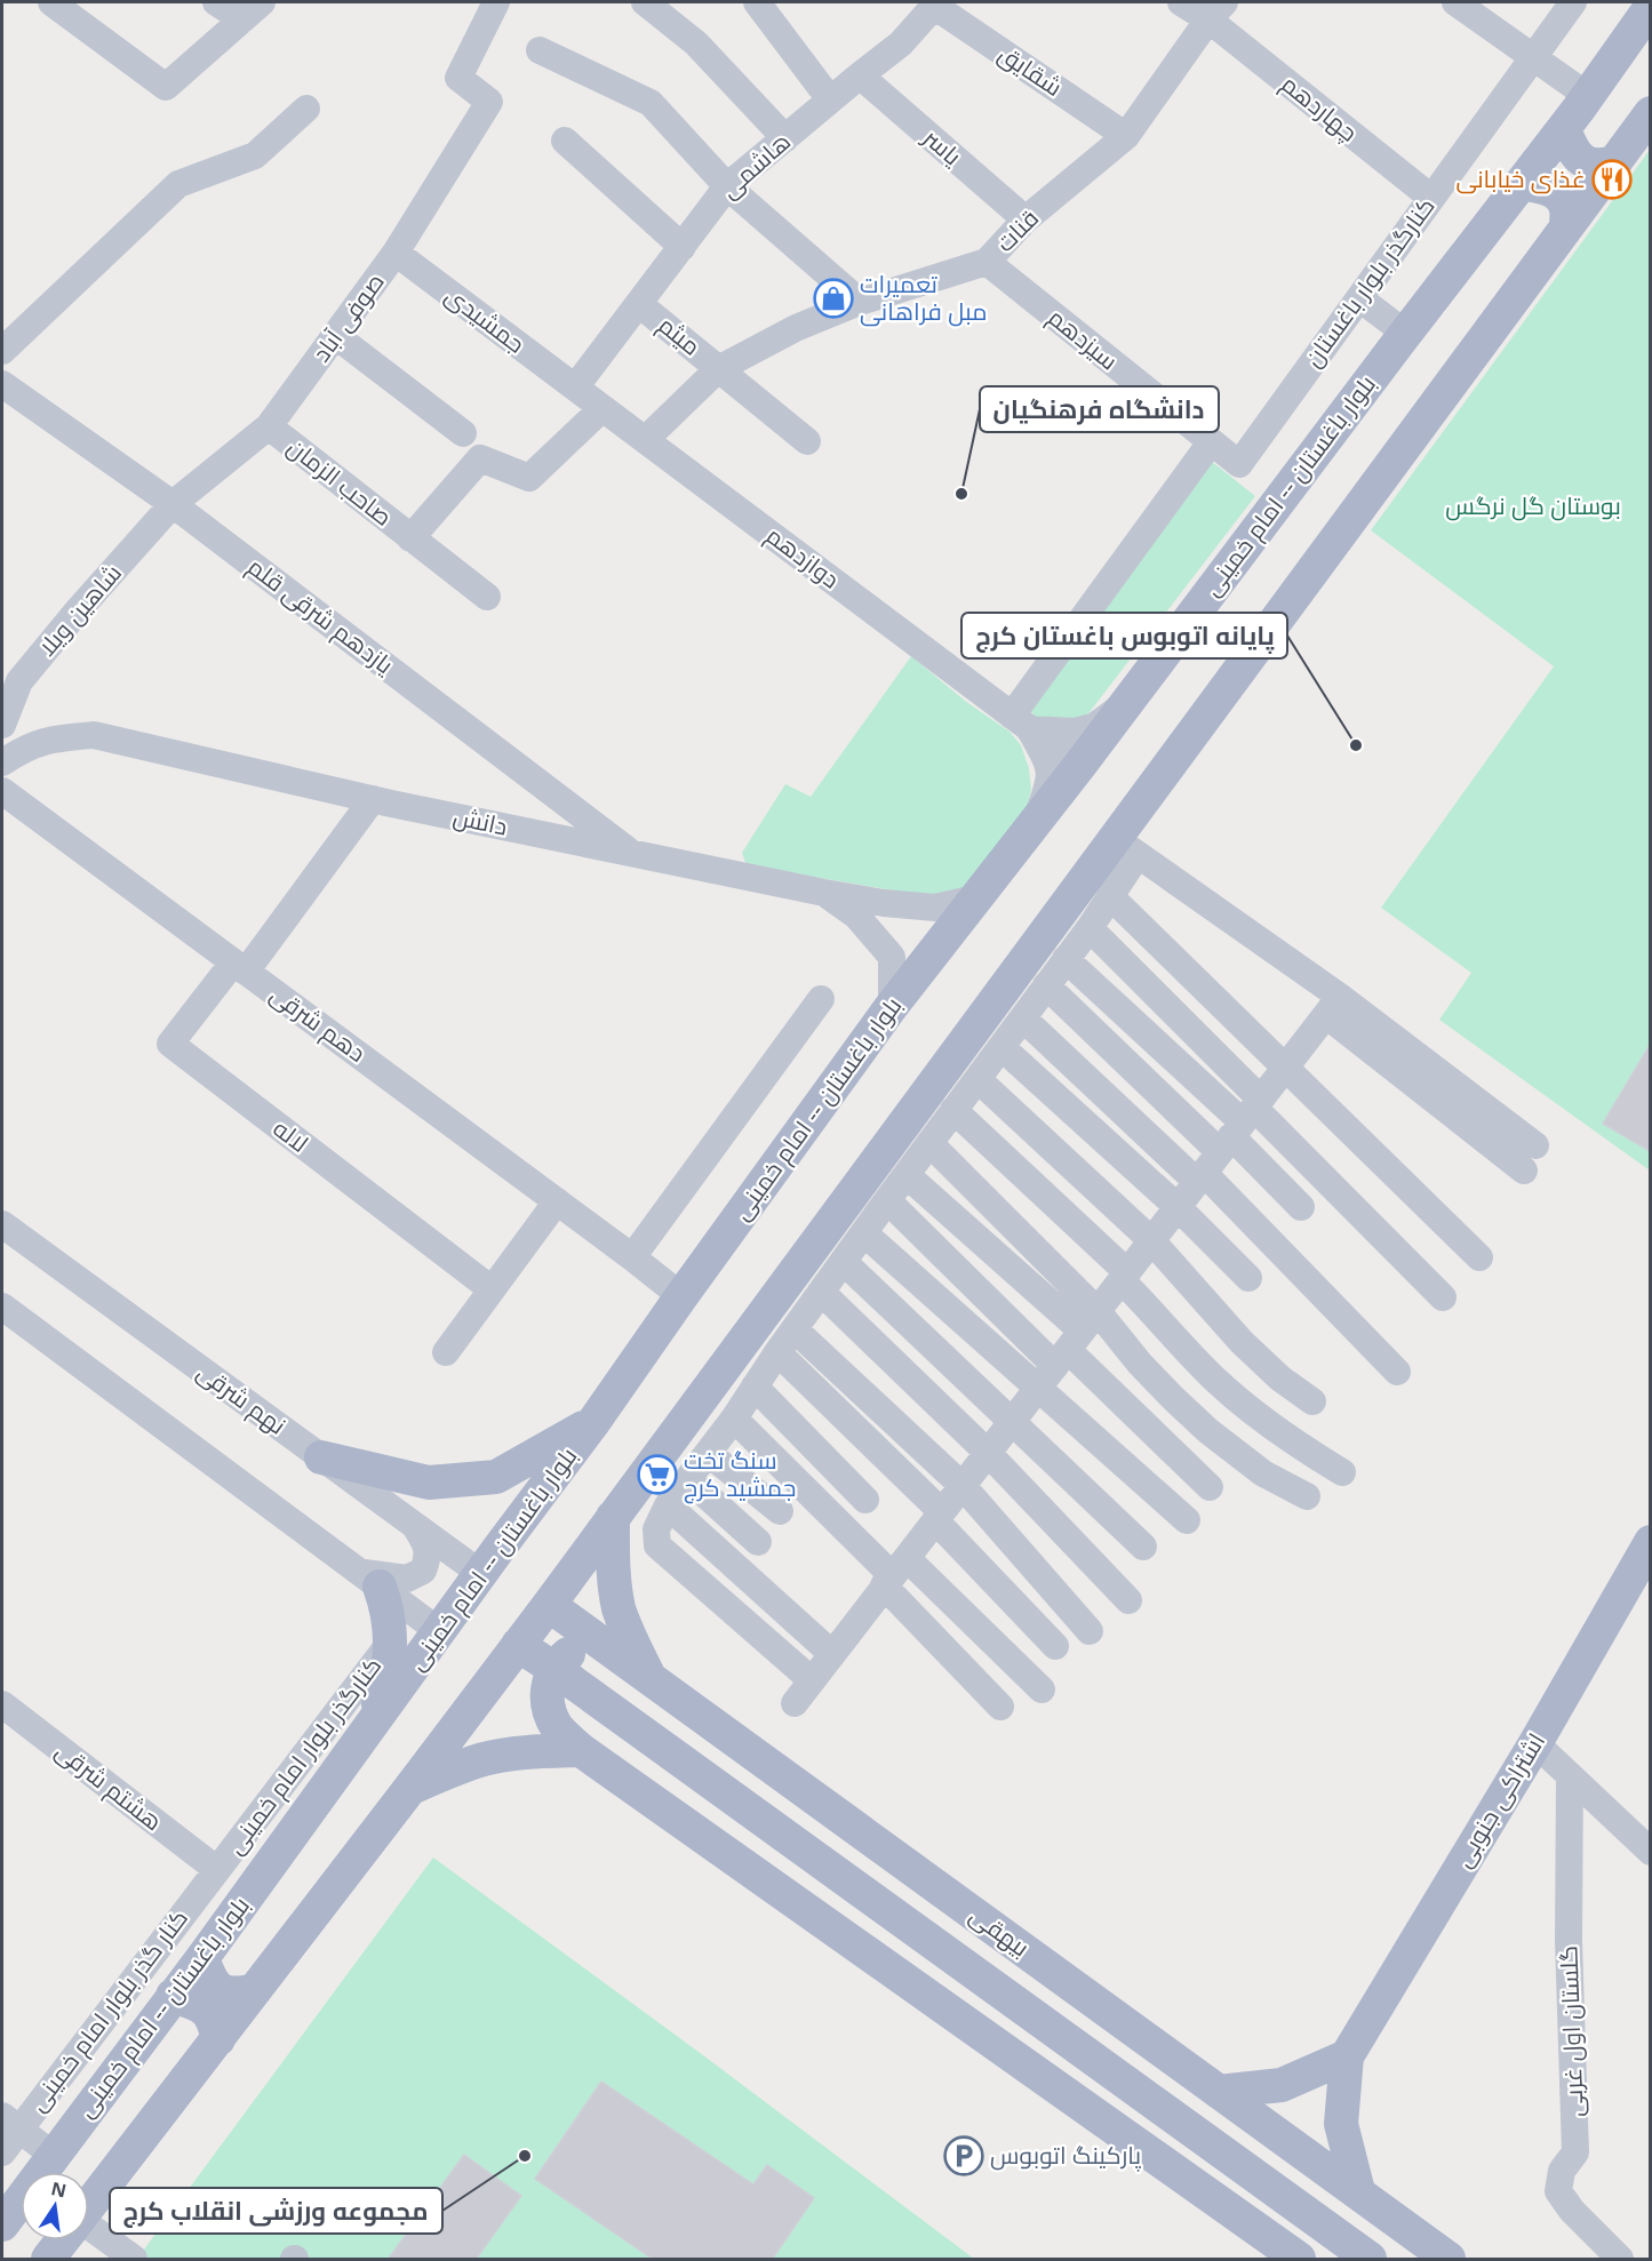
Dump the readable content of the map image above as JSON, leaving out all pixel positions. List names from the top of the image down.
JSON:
{
  "streets": {
    "main road": ["بلوار باغستان -- امام خمینی", "اشتراکی جنوبی", "بیهقی"],
    "street": [
      "شقایق",
      "چهاردهم",
      "یاسر",
      "هاشمی",
      "قنات",
      "کنارگذر بلوار باغستان",
      "صوفی آباد",
      "جمشیدی",
      "میثم",
      "سیزدهم",
      "صاحب الزمان",
      "دوازدهم",
      "شاهین ویلا",
      "یازدهم شرقی قلم",
      "دانش",
      "دهم شرقی",
      "لاله",
      "نهم شرقی",
      "کنارگذر بلوار امام خمینی",
      "هشتم شرقی",
      "کنار گذر بلوار امام خمینی",
      "گلستان اول غربی"
    ]
  },
  "crossings": [
    ["شقایق", "هاشمی"],
    ["شقایق", "قنات"],
    ["چهاردهم", "قنات"],
    ["چهاردهم", "کنارگذر بلوار باغستان"],
    ["یاسر", "هاشمی"],
    ["یاسر", "قنات"],
    ["هاشمی", "جمشیدی"],
    ["هاشمی", "میثم"],
    ["هاشمی", "دوازدهم"],
    ["قنات", "میثم"],
    ["قنات", "سیزدهم"],
    ["قنات", "دوازدهم"],
    ["کنارگذر بلوار باغستان", "سیزدهم"],
    ["صوفی آباد", "جمشیدی"],
    ["صوفی آباد", "صاحب الزمان"],
    ["صوفی آباد", "شاهین ویلا"],
    ["صوفی آباد", "یازدهم شرقی قلم"],
    ["جمشیدی", "دوازدهم"],
    ["صاحب الزمان", "دوازدهم"],
    ["بلوار باغستان -- امام خمینی", "دوازدهم"],
    ["بلوار باغستان -- امام خمینی", "دانش"],
    ["بلوار باغستان -- امام خمینی", "دهم شرقی"],
    ["بلوار باغستان -- امام خمینی", "نهم شرقی"],
    ["شاهین ویلا", "یازدهم شرقی قلم"],
    ["یازدهم شرقی قلم", "دانش"],
    ["دهم شرقی", "لاله"],
    ["کنارگذر بلوار امام خمینی", "هشتم شرقی"],
    ["کنارگذر بلوار امام خمینی", "کنار گذر بلوار امام خمینی"],
    ["هشتم شرقی", "کنار گذر بلوار امام خمینی"],
    ["اشتراکی جنوبی", "بیهقی"]
  ],
  "parks": ["بوستان گل نرگس"],
  "places": {
    "restaurant": ["غذای خیابانی"],
    "shop": ["تعمیرات مبل فراهانی"],
    "other": ["دانشگاه فرهنگیان", "پایانه اتوبوس باغستان کرج", "مجموعه ورزشی انقلاب کرج"],
    "supermarket": ["سنگ تخت جمشید کرج"],
    "parking": ["پارکینگ اتوبوس"]
  },
  "north": "top"
}
